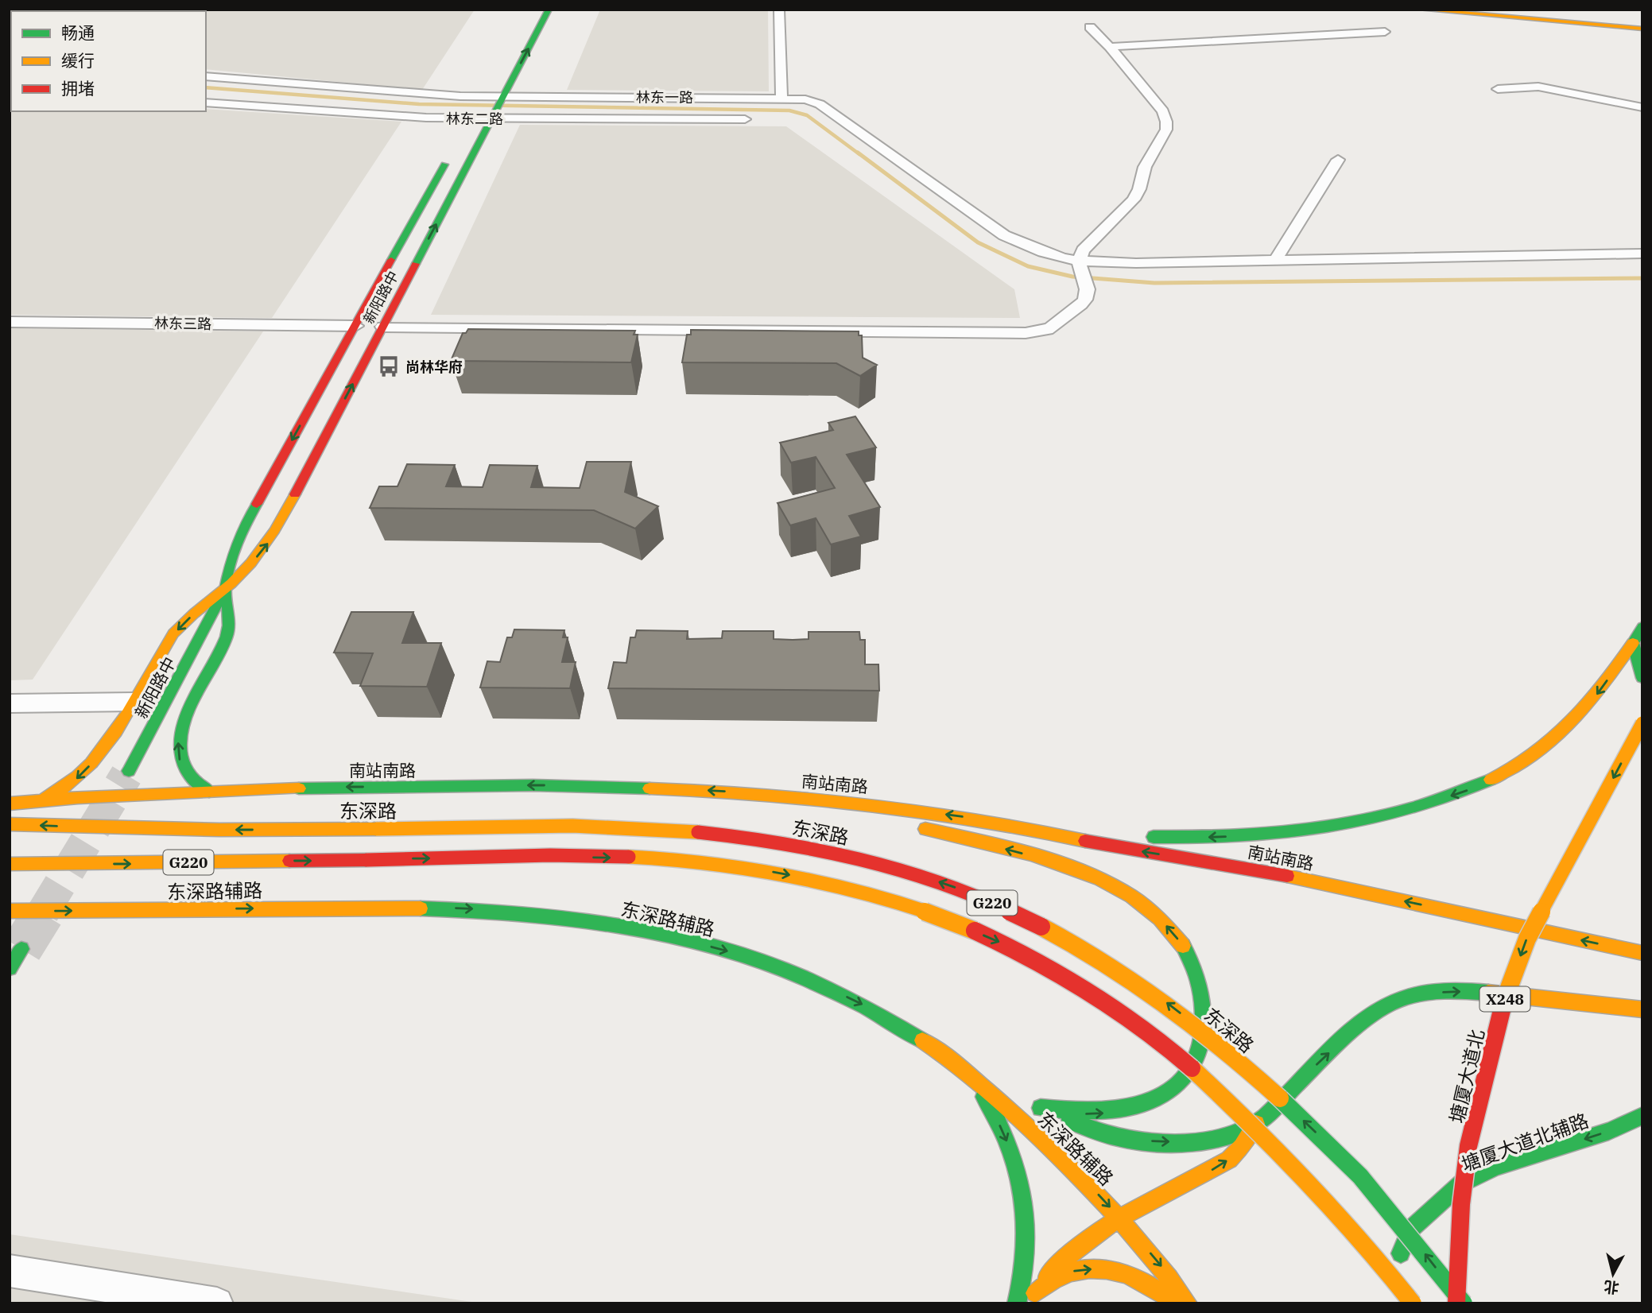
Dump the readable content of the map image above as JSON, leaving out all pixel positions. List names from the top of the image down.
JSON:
{
  "streets": {
    "main road": [
      "新阳路中",
      "南站南路",
      "东深路",
      "G220",
      "东深路辅路",
      "X248",
      "塘厦大道北",
      "塘厦大道北辅路"
    ],
    "street": ["林东一路", "林东二路", "林东三路"]
  },
  "crossings": [
    ["林东一路", "林东二路"],
    ["林东一路", "新阳路中"],
    ["林东二路", "新阳路中"],
    ["新阳路中", "林东三路"]
  ],
  "one_way": ["塘厦大道北", "塘厦大道北辅路"],
  "places": {
    "bus stop": ["尚林华府"]
  },
  "legend": ["畅通", "缓行", "拥堵"],
  "north": "bottom"
}
